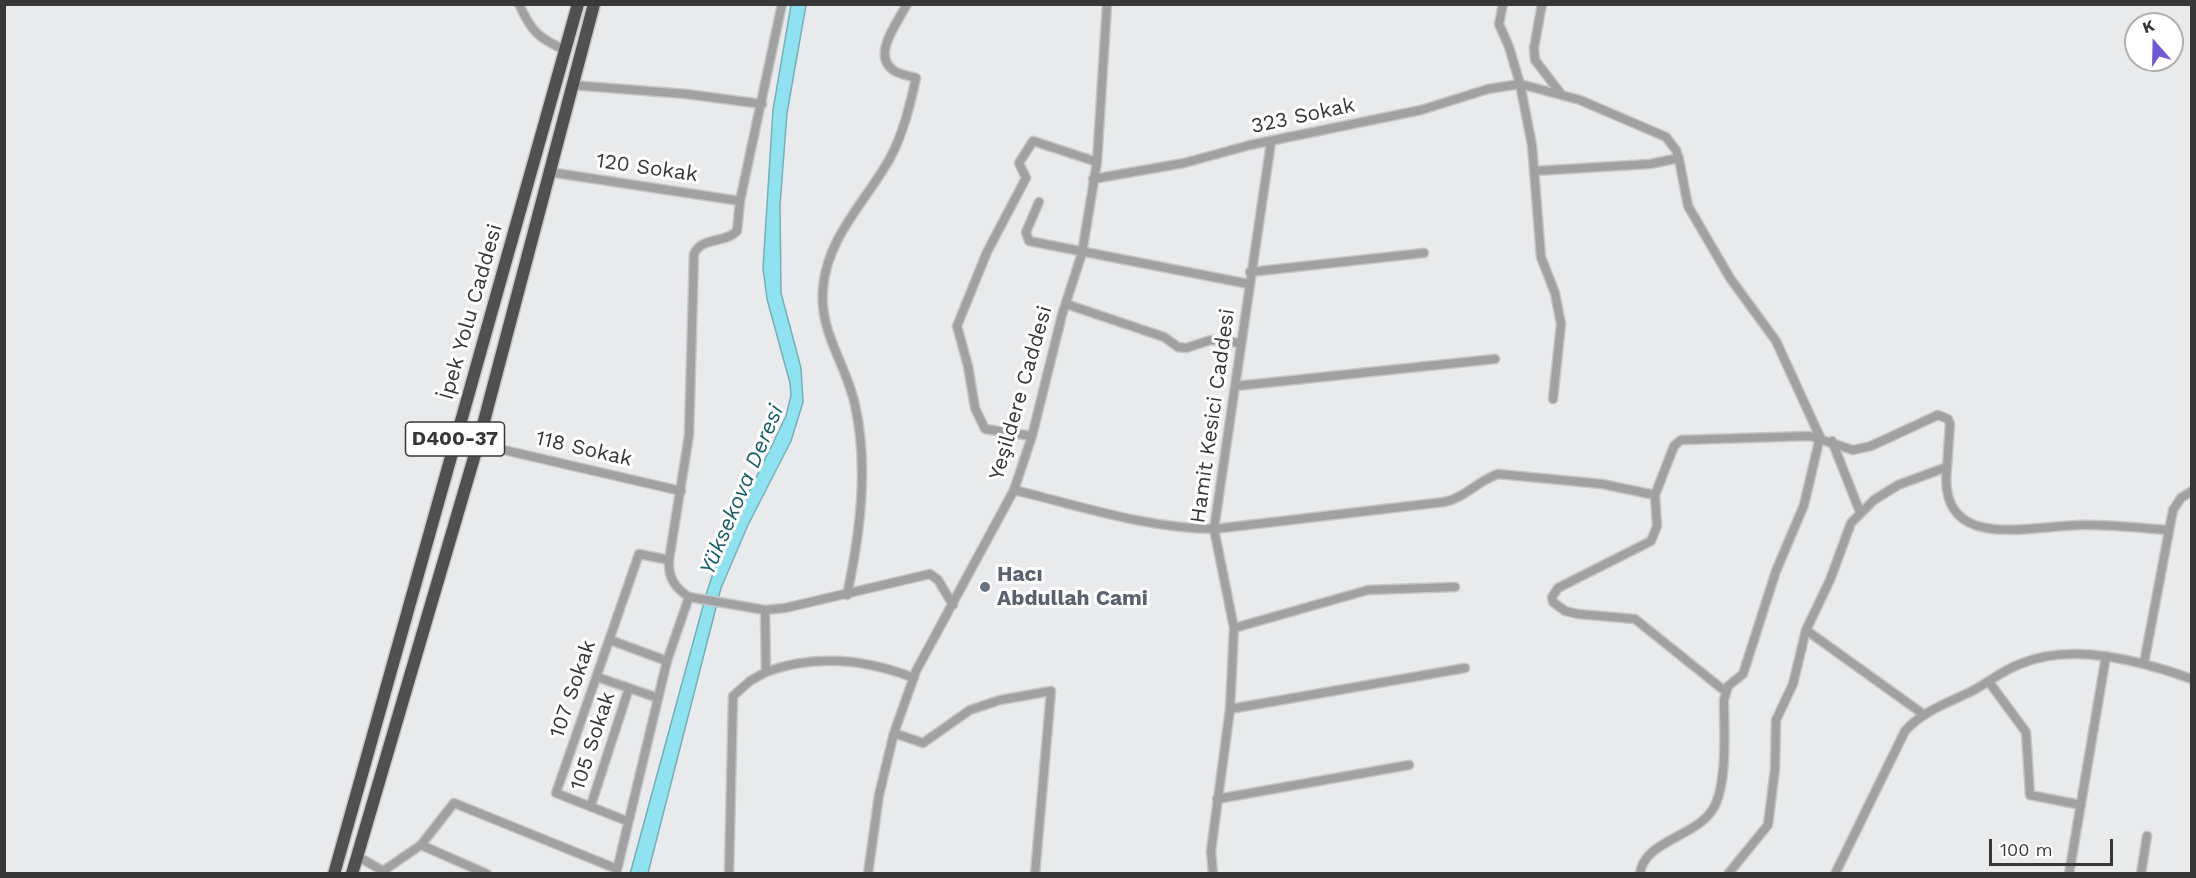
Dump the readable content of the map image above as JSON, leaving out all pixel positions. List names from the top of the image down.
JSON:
{
  "streets": {
    "highway": ["İpek Yolu Caddesi", "D400-37"],
    "street": [
      "323 Sokak",
      "120 Sokak",
      "Yeşildere Caddesi",
      "Hamit Kesici Caddesi",
      "118 Sokak",
      "107 Sokak",
      "105 Sokak"
    ]
  },
  "crossings": [
    ["323 Sokak", "Yeşildere Caddesi"],
    ["323 Sokak", "Hamit Kesici Caddesi"],
    ["120 Sokak", "İpek Yolu Caddesi"],
    ["İpek Yolu Caddesi", "118 Sokak"],
    ["107 Sokak", "105 Sokak"]
  ],
  "water": ["Yüksekova Deresi"],
  "places": ["Hacı Abdullah Cami"],
  "scale_bar": "100 m",
  "north": "top"
}
